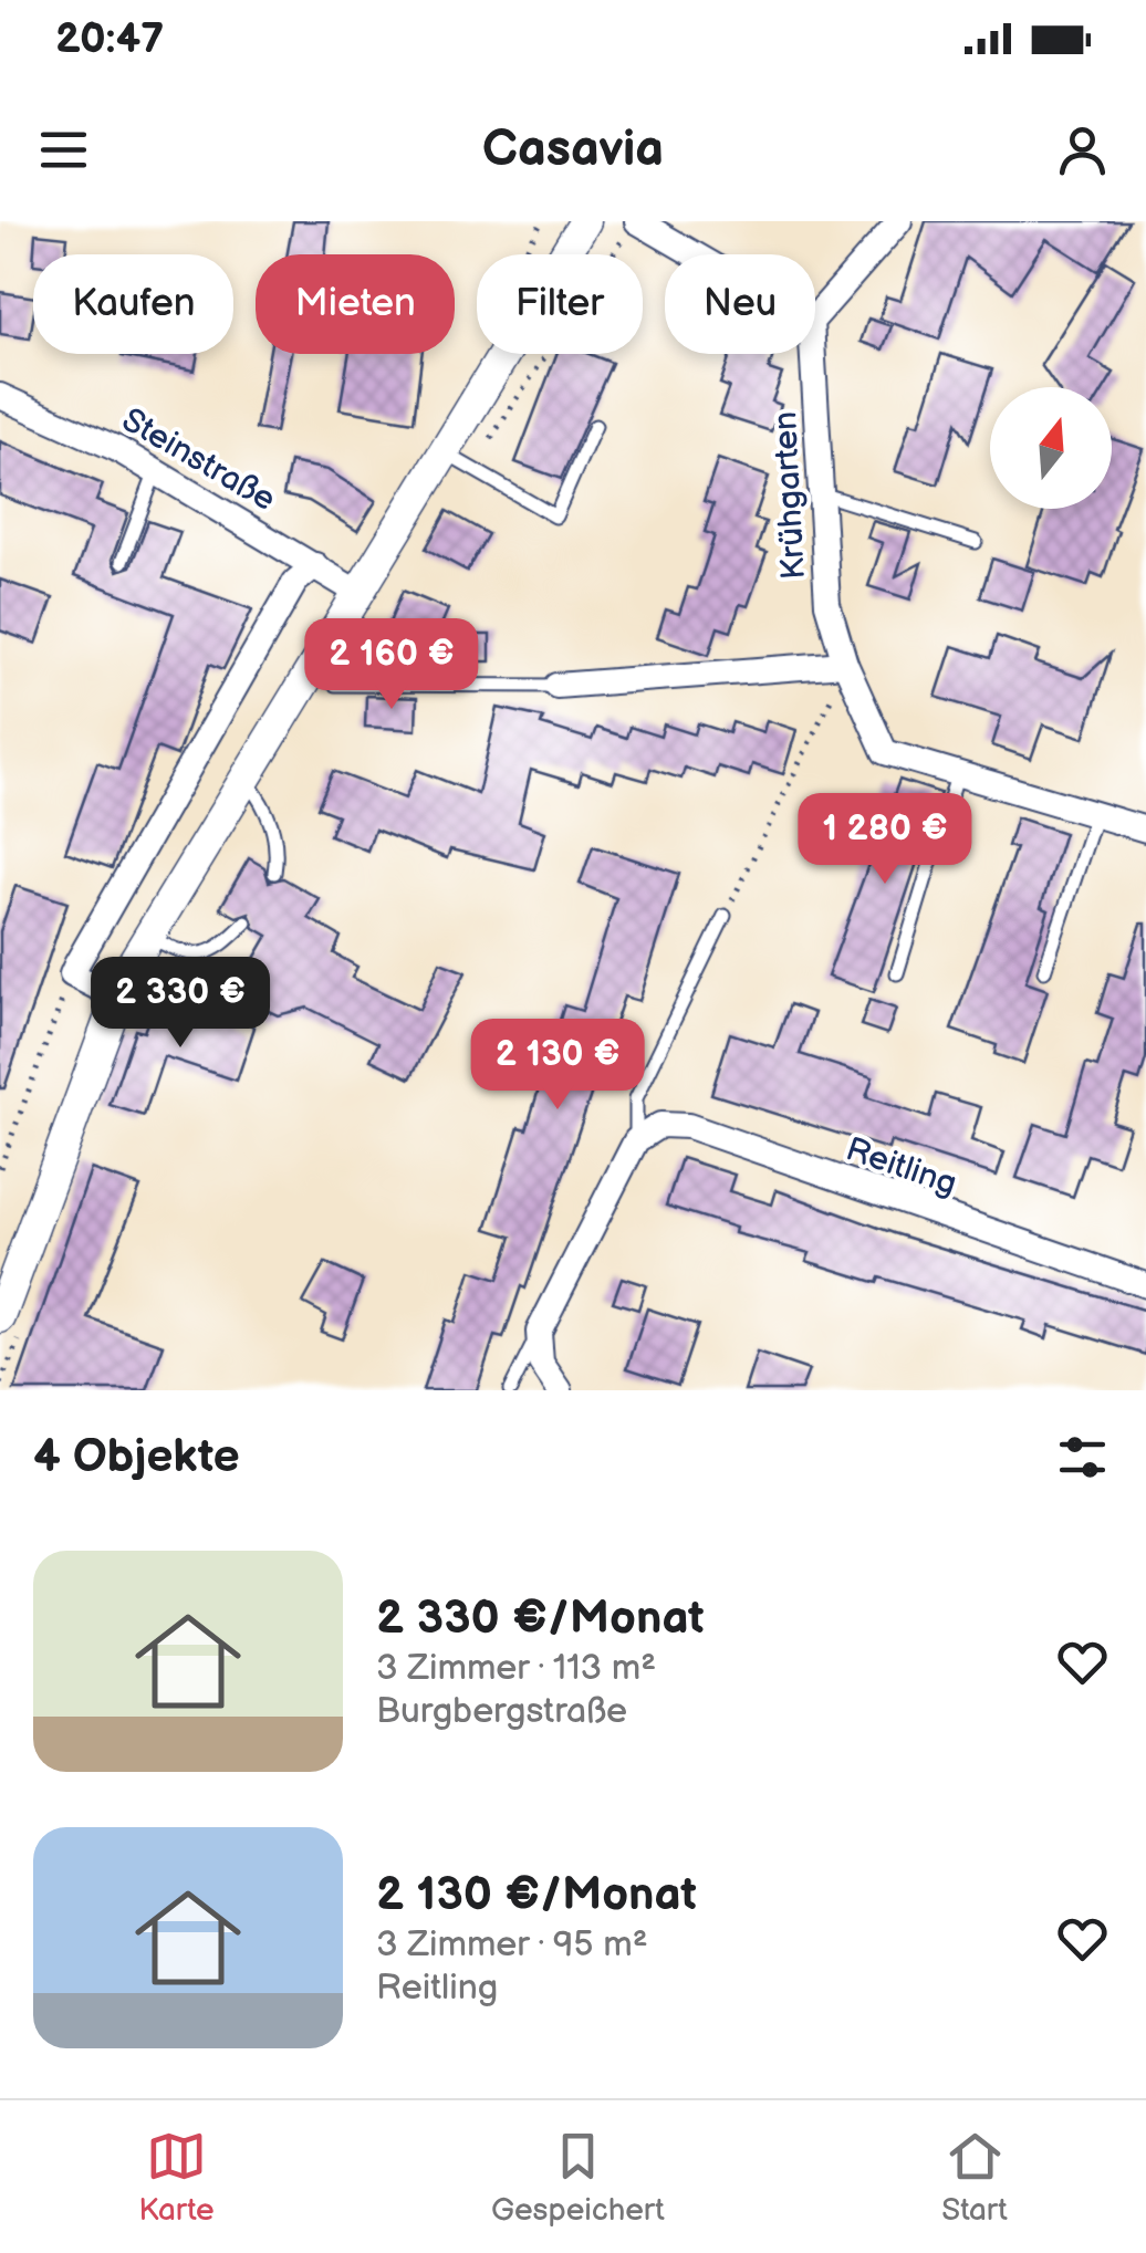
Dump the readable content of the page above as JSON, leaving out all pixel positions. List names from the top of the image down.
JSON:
{
  "streets": {
    "street": ["Steinstraße", "Krühgarten", "Reitling"]
  },
  "north": "top",
  "page": {
    "status": "20:47",
    "header": "Casavia",
    "chip": [
      "Kaufen",
      "Mieten",
      "Filter",
      "Neu"
    ],
    "price": [
      "2 160 €",
      "1 280 €",
      "2 330 €",
      "2 130 €"
    ],
    "heading": "4 Objekte",
    "list": [
      {
        "name": "2 330 €/Monat",
        "note": "3 Zimmer · 113 m² · Burgbergstraße"
      },
      {
        "name": "2 130 €/Monat",
        "note": "3 Zimmer · 95 m² · Reitling"
      }
    ],
    "tabs": ["Karte", "Gespeichert", "Start"]
  }
}
